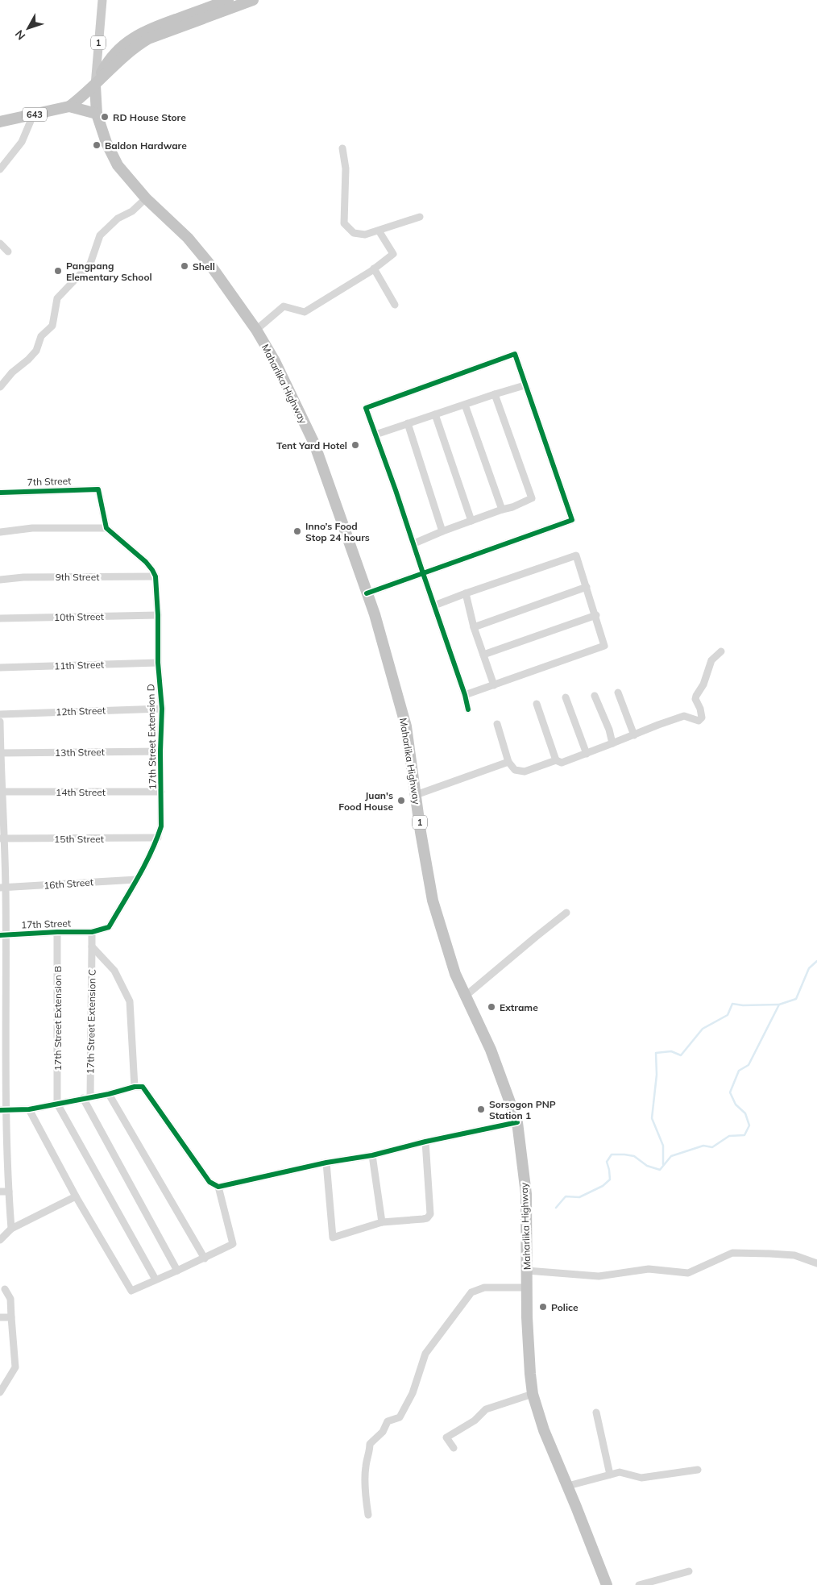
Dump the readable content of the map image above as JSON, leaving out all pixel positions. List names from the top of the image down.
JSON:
{
  "streets": {
    "highway": ["1", "643", "Maharlika Highway"],
    "street": [
      "7th Street",
      "9th Street",
      "10th Street",
      "11th Street",
      "12th Street",
      "17th Street Extension D",
      "13th Street",
      "14th Street",
      "15th Street",
      "16th Street",
      "17th Street",
      "17th Street Extension B",
      "17th Street Extension C"
    ]
  },
  "crossings": [
    ["1", "643"],
    ["1", "Maharlika Highway"],
    ["643", "Maharlika Highway"],
    ["9th Street", "17th Street Extension D"],
    ["10th Street", "17th Street Extension D"],
    ["11th Street", "17th Street Extension D"],
    ["12th Street", "17th Street Extension D"],
    ["17th Street Extension D", "13th Street"],
    ["17th Street Extension D", "14th Street"],
    ["17th Street Extension D", "15th Street"],
    ["17th Street Extension D", "16th Street"],
    ["17th Street Extension D", "17th Street"],
    ["17th Street Extension D", "17th Street Extension C"],
    ["17th Street", "17th Street Extension B"],
    ["17th Street", "17th Street Extension C"]
  ],
  "places": [
    "RD House Store",
    "Baldon Hardware",
    "Shell",
    "Pangpang Elementary School",
    "Tent Yard Hotel",
    "Inno’s Food Stop 24 hours",
    "Juan's Food House",
    "Extrame",
    "Sorsogon PNP Station 1",
    "Police"
  ],
  "north": "bottom left"
}
